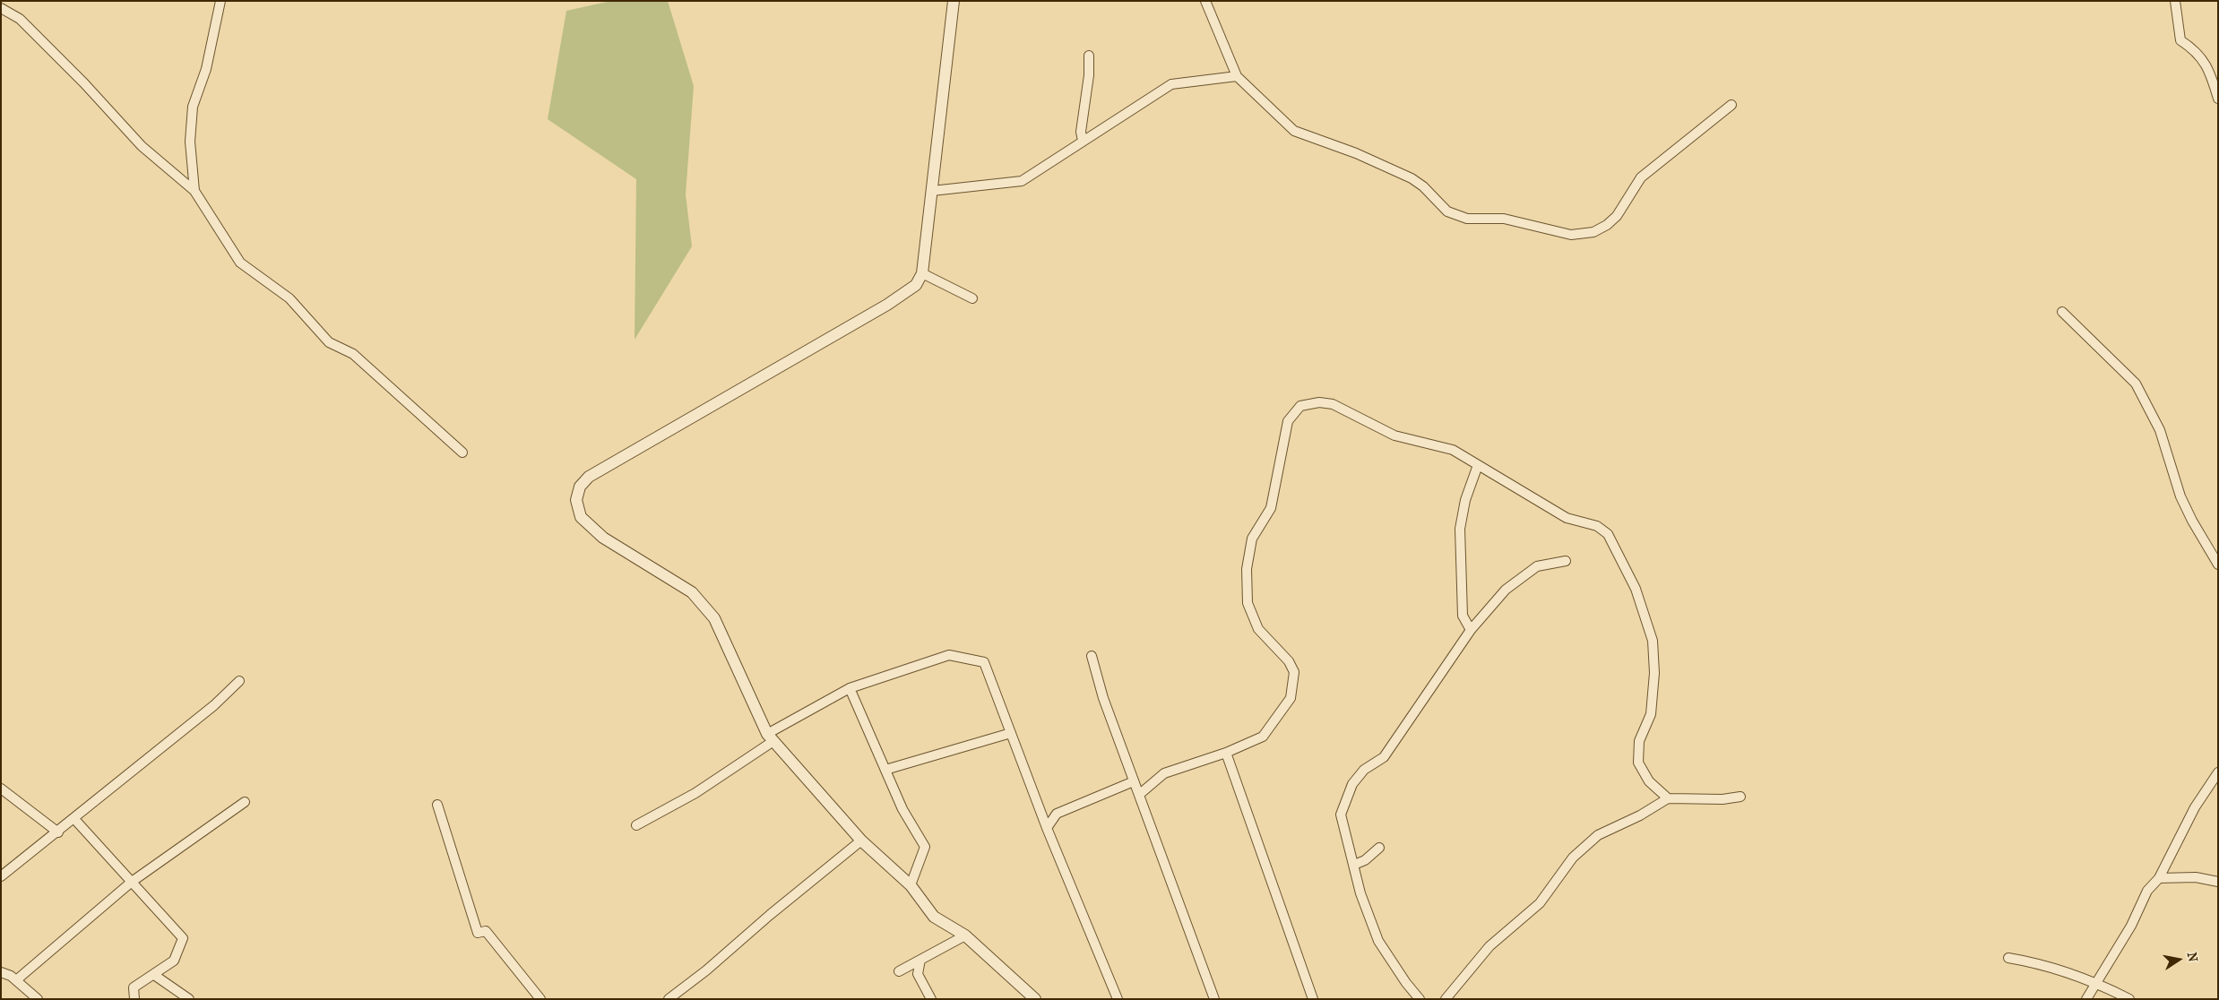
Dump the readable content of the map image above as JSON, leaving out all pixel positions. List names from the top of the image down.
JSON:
{
  "north": "right"
}
